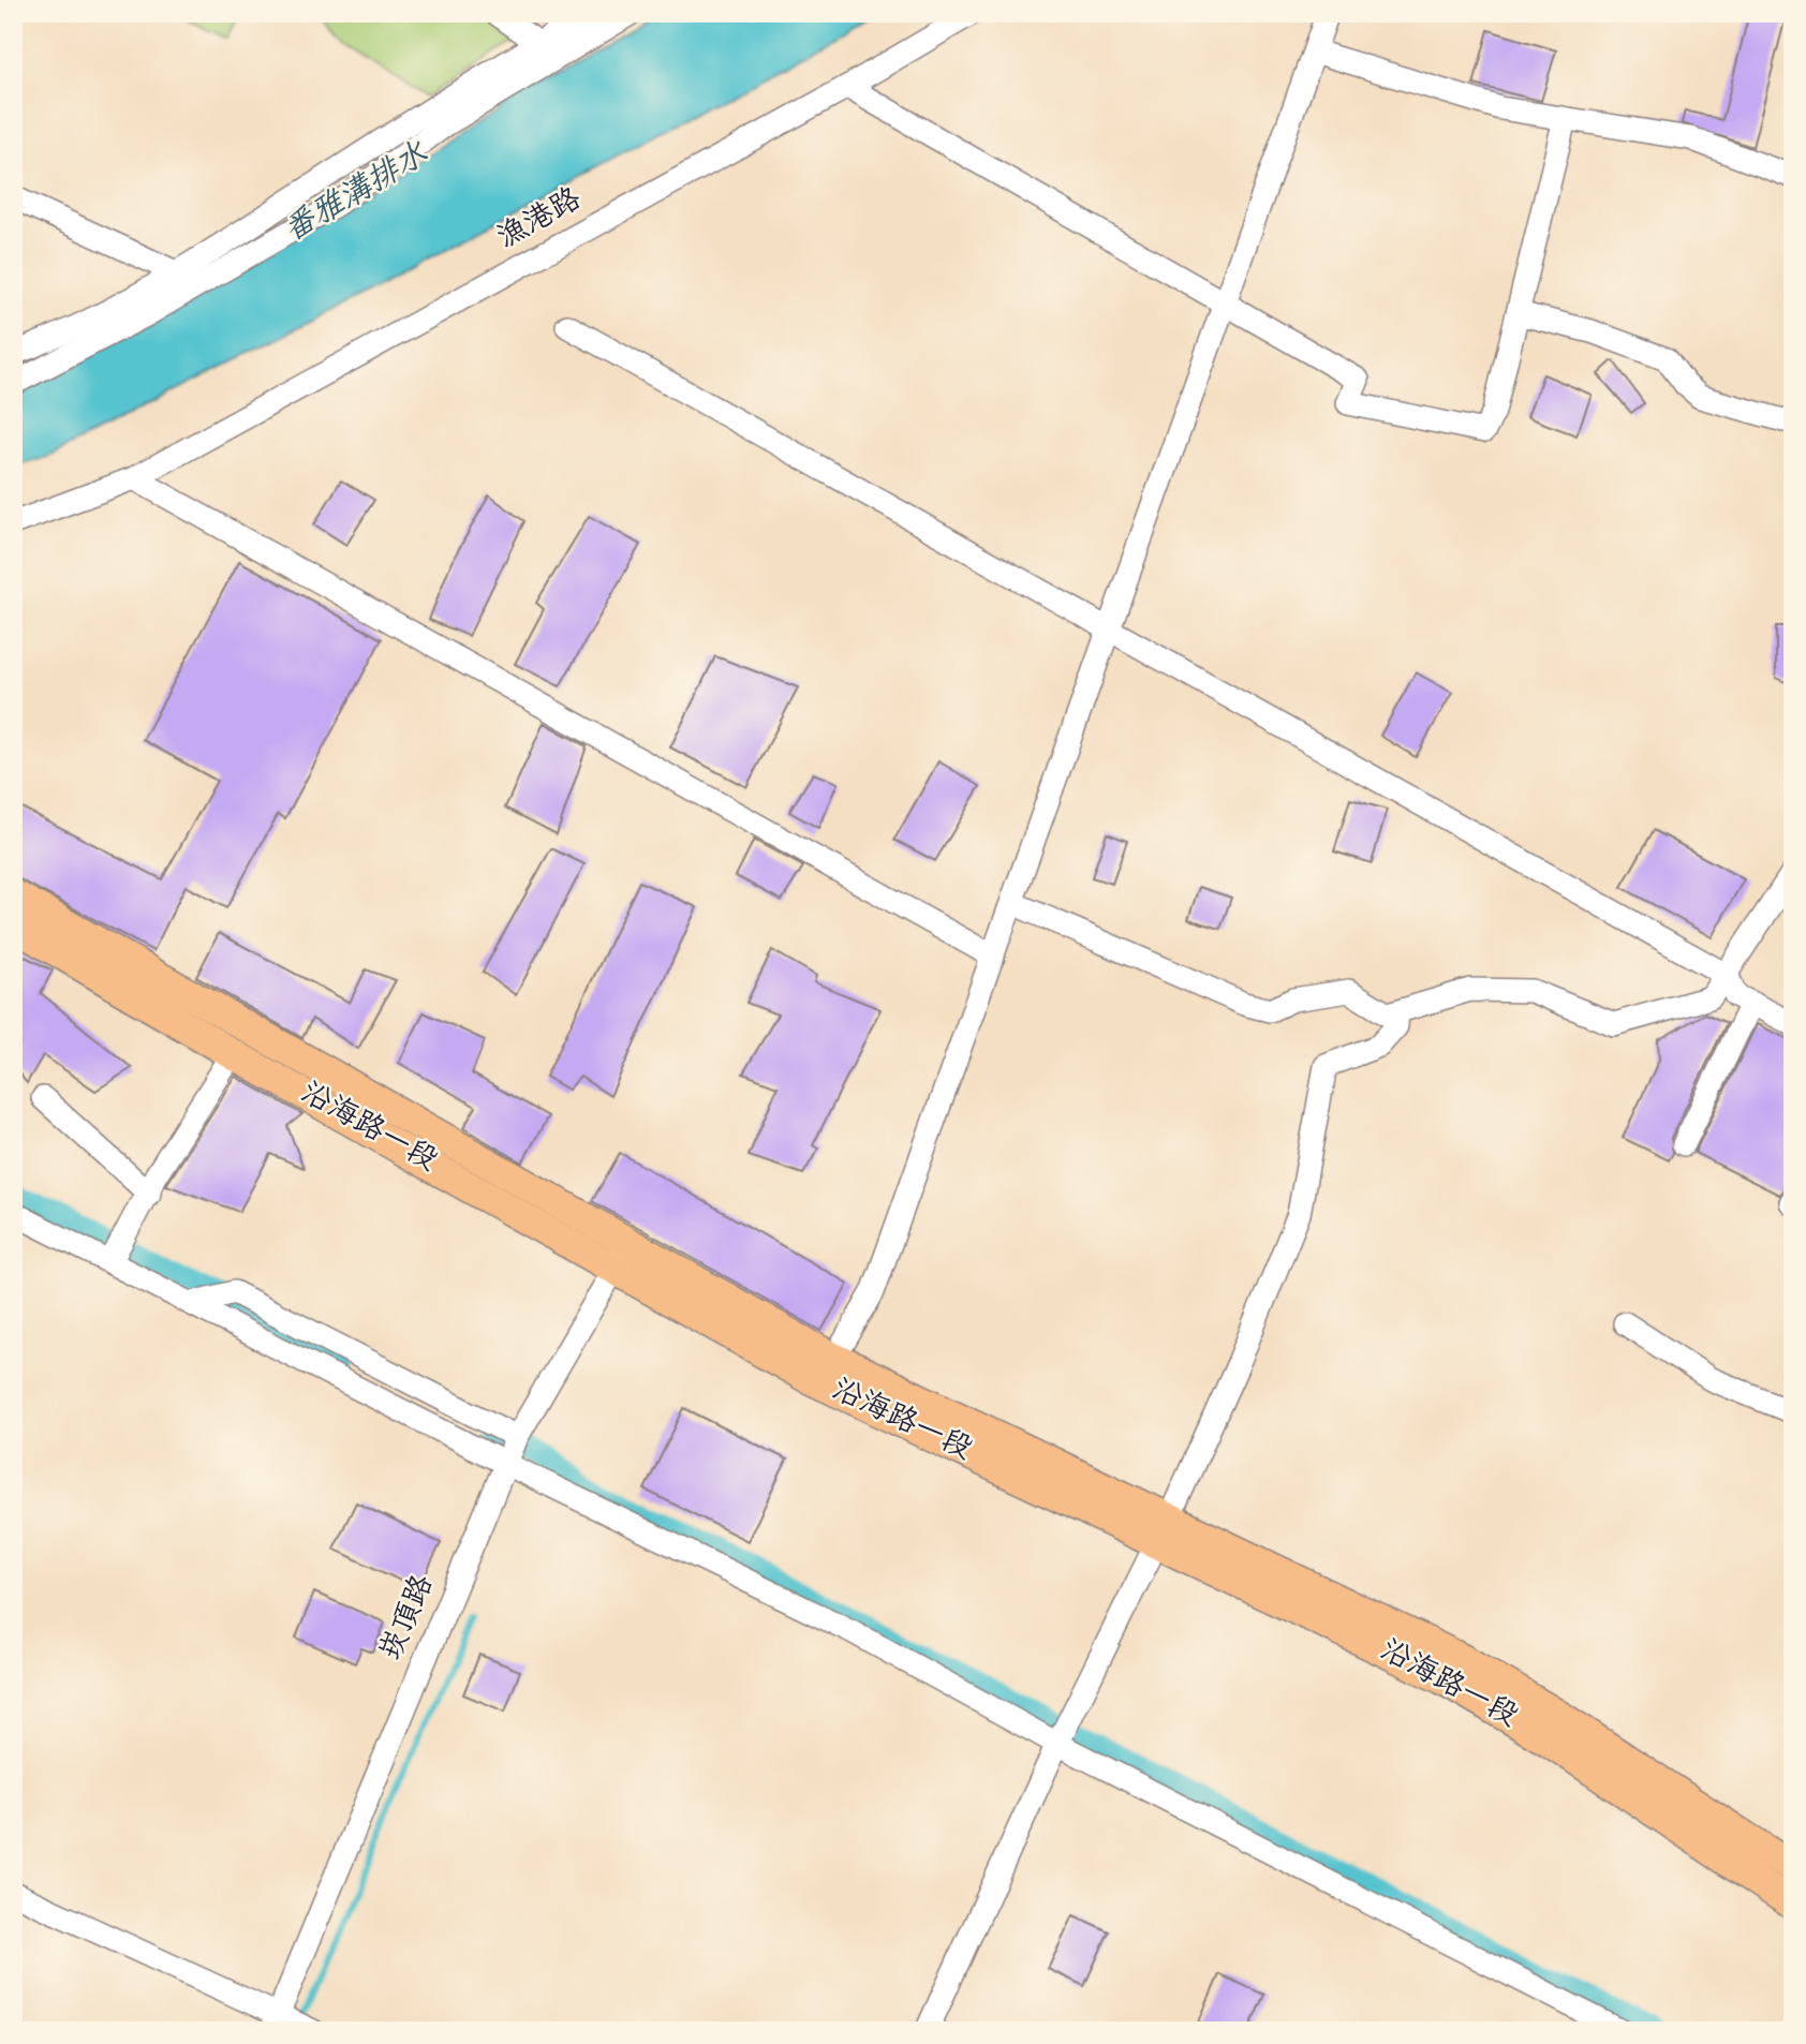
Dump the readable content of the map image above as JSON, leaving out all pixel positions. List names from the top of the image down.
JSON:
{
  "streets": {
    "main road": ["沿海路一段"],
    "street": ["漁港路", "崁頂路"]
  },
  "crossings": [
    ["沿海路一段", "崁頂路"]
  ],
  "water": ["番雅溝排水"]
}
